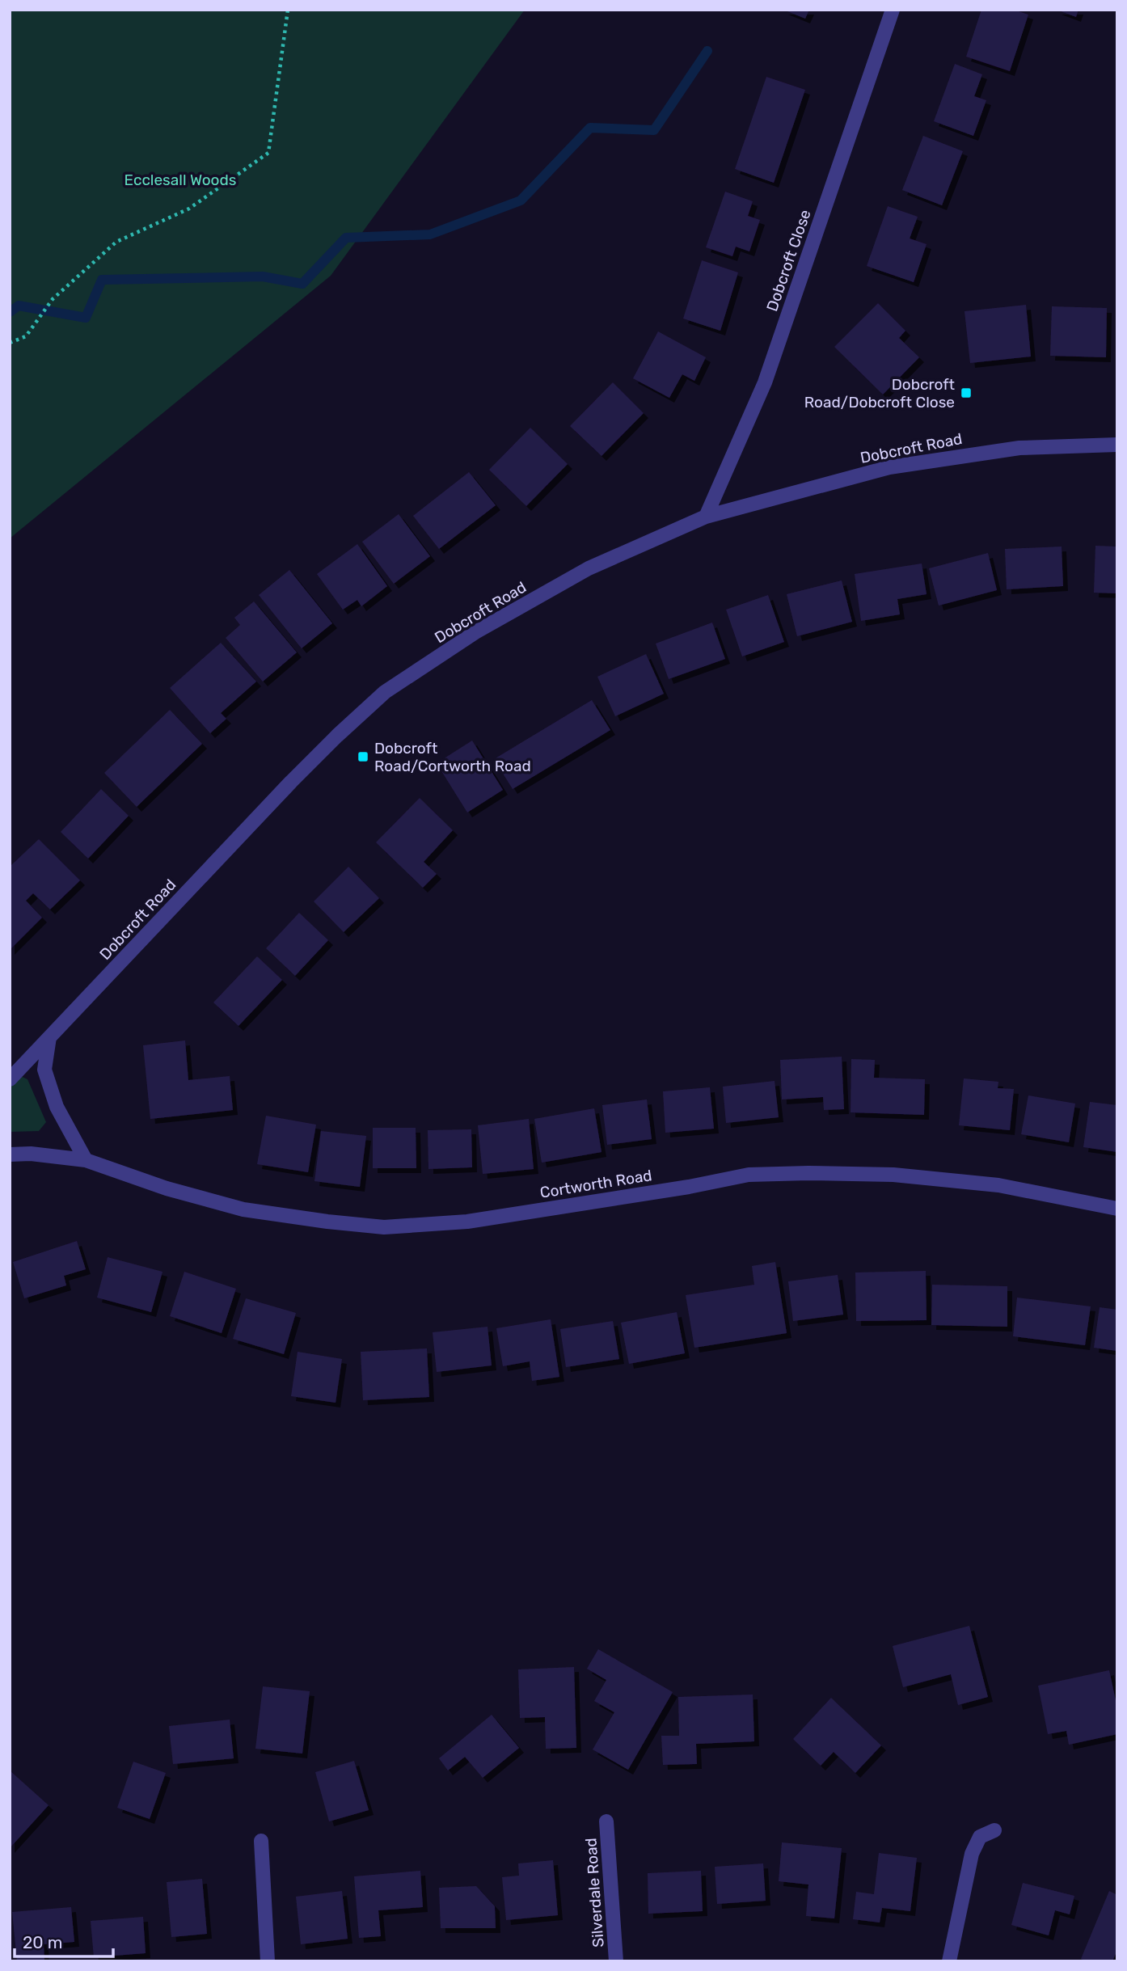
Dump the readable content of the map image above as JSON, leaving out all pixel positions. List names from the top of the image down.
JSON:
{
  "streets": {
    "street": [
      "Dobcroft Close",
      "Dobcroft Road",
      "Cortworth Road",
      "Silverdale Road"
    ]
  },
  "crossings": [
    ["Dobcroft Close", "Dobcroft Road"]
  ],
  "parks": ["Ecclesall Woods"],
  "places": {
    "transit": ["Dobcroft Road/Dobcroft Close", "Dobcroft Road/Cortworth Road"]
  },
  "scale_bar": "20 m"
}
